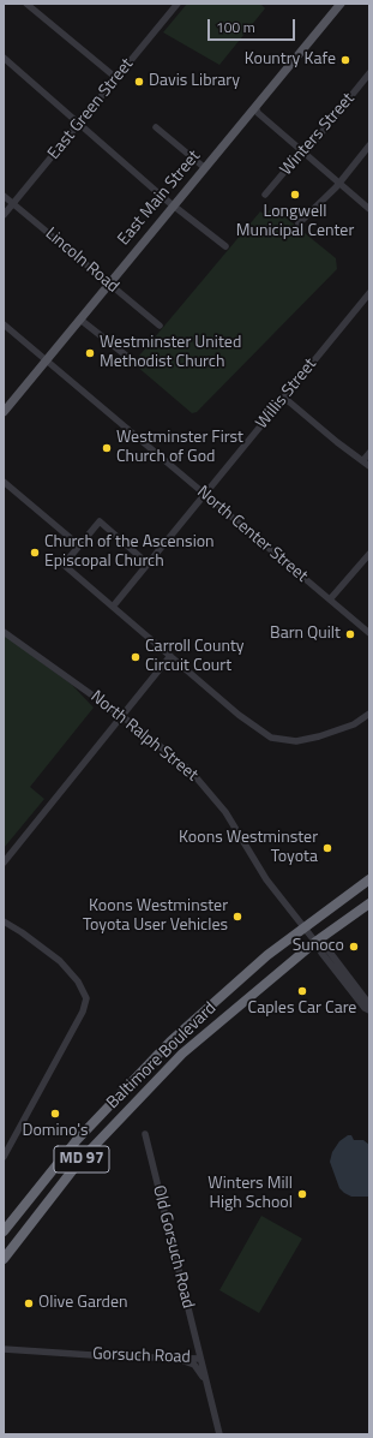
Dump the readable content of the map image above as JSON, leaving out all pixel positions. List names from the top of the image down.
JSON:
{
  "streets": {
    "highway": ["Baltimore Boulevard", "MD 97"],
    "main road": ["East Main Street"],
    "street": [
      "East Green Street",
      "Winters Street",
      "Lincoln Road",
      "Willis Street",
      "North Center Street",
      "North Ralph Street",
      "Old Gorsuch Road",
      "Gorsuch Road"
    ]
  },
  "crossings": [
    ["East Green Street", "Lincoln Road"],
    ["East Main Street", "Lincoln Road"],
    ["East Main Street", "North Center Street"],
    ["Willis Street", "North Center Street"],
    ["North Ralph Street", "Baltimore Boulevard"],
    ["Old Gorsuch Road", "Gorsuch Road"]
  ],
  "places": [
    "Kountry Kafe",
    "Davis Library",
    "Longwell Municipal Center",
    "Westminster United Methodist Church",
    "Westminster First Church of God",
    "Church of the Ascension Episcopal Church",
    "Barn Quilt",
    "Carroll County Circuit Court",
    "Koons Westminster Toyota",
    "Koons Westminster Toyota User Vehicles",
    "Sunoco",
    "Caples Car Care",
    "Domino's",
    "Winters Mill High School",
    "Olive Garden"
  ],
  "scale_bar": "100 m"
}
